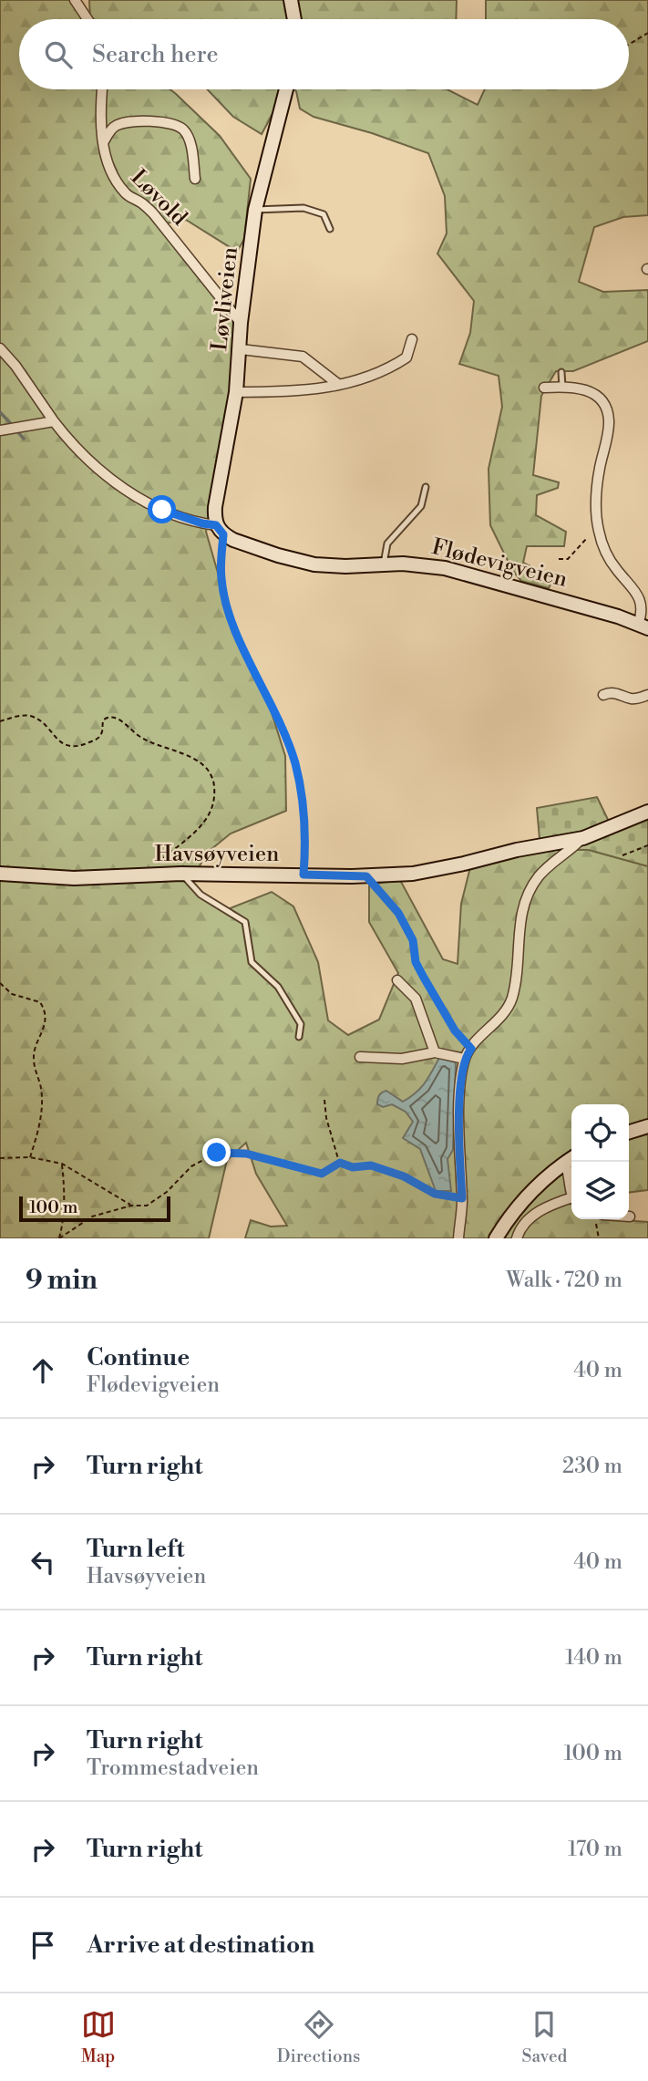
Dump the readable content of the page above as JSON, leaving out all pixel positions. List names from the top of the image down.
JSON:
{
  "streets": {
    "main road": ["Løvliveien", "Flødevigveien", "Havsøyveien"],
    "street": ["Løvold"]
  },
  "crossings": [
    ["Løvold", "Løvliveien"],
    ["Løvliveien", "Flødevigveien"]
  ],
  "scale_bar": "100 m",
  "page": {
    "search": "Search here",
    "scale": "100 m",
    "heading": ["9 min", "Walk · 720 m"],
    "list": [
      ["Continue", "Flødevigveien", "40 m"],
      ["Turn right", "230 m"],
      ["Turn left", "Havsøyveien", "40 m"],
      ["Turn right", "140 m"],
      ["Turn right", "Trommestadveien", "100 m"],
      ["Turn right", "170 m"],
      "Arrive at destination"
    ],
    "nav": ["Map", "Directions", "Saved"]
  }
}
